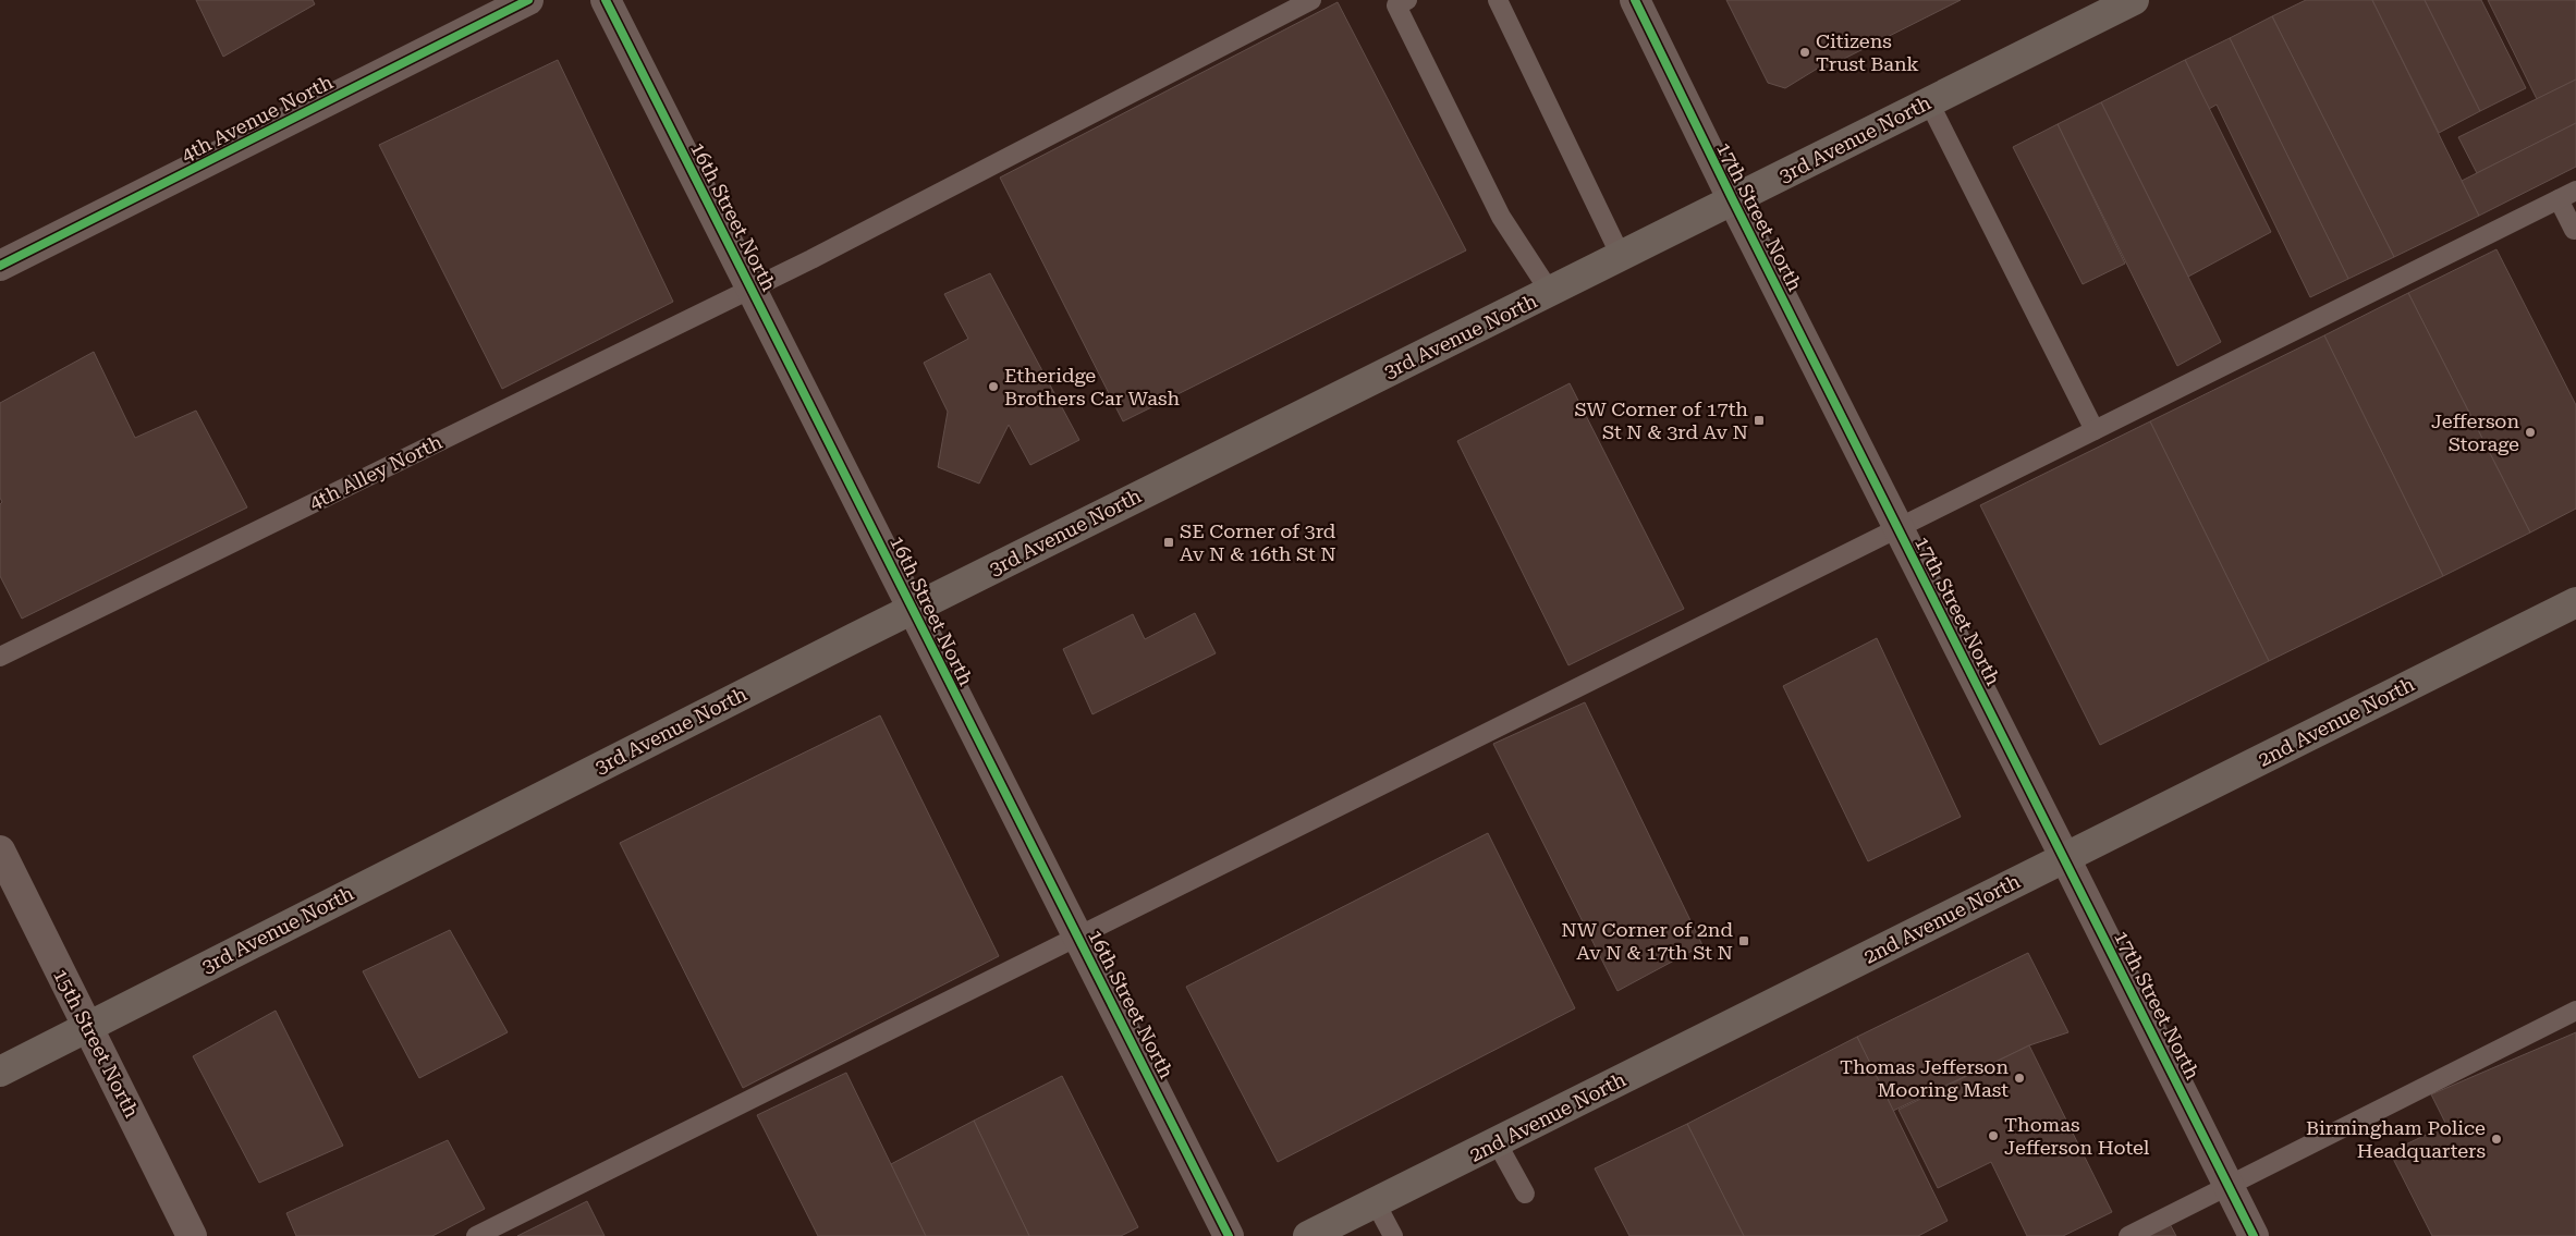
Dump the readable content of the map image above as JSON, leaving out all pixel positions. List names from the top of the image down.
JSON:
{
  "streets": {
    "main road": ["3rd Avenue North", "2nd Avenue North"],
    "street": [
      "4th Avenue North",
      "16th Street North",
      "17th Street North",
      "15th Street North"
    ],
    "lane": ["4th Alley North"]
  },
  "crossings": [
    ["3rd Avenue North", "16th Street North"],
    ["3rd Avenue North", "17th Street North"],
    ["3rd Avenue North", "15th Street North"],
    ["16th Street North", "4th Alley North"],
    ["17th Street North", "2nd Avenue North"]
  ],
  "places": {
    "other": [
      "Citizens Trust Bank",
      "Etheridge Brothers Car Wash",
      "Jefferson Storage",
      "Thomas Jefferson Mooring Mast",
      "Thomas Jefferson Hotel",
      "Birmingham Police Headquarters"
    ],
    "transit": ["SW Corner of 17th St N & 3rd Av N", "SE Corner of 3rd Av N & 16th St N", "NW Corner of 2nd Av N & 17th St N"]
  }
}
